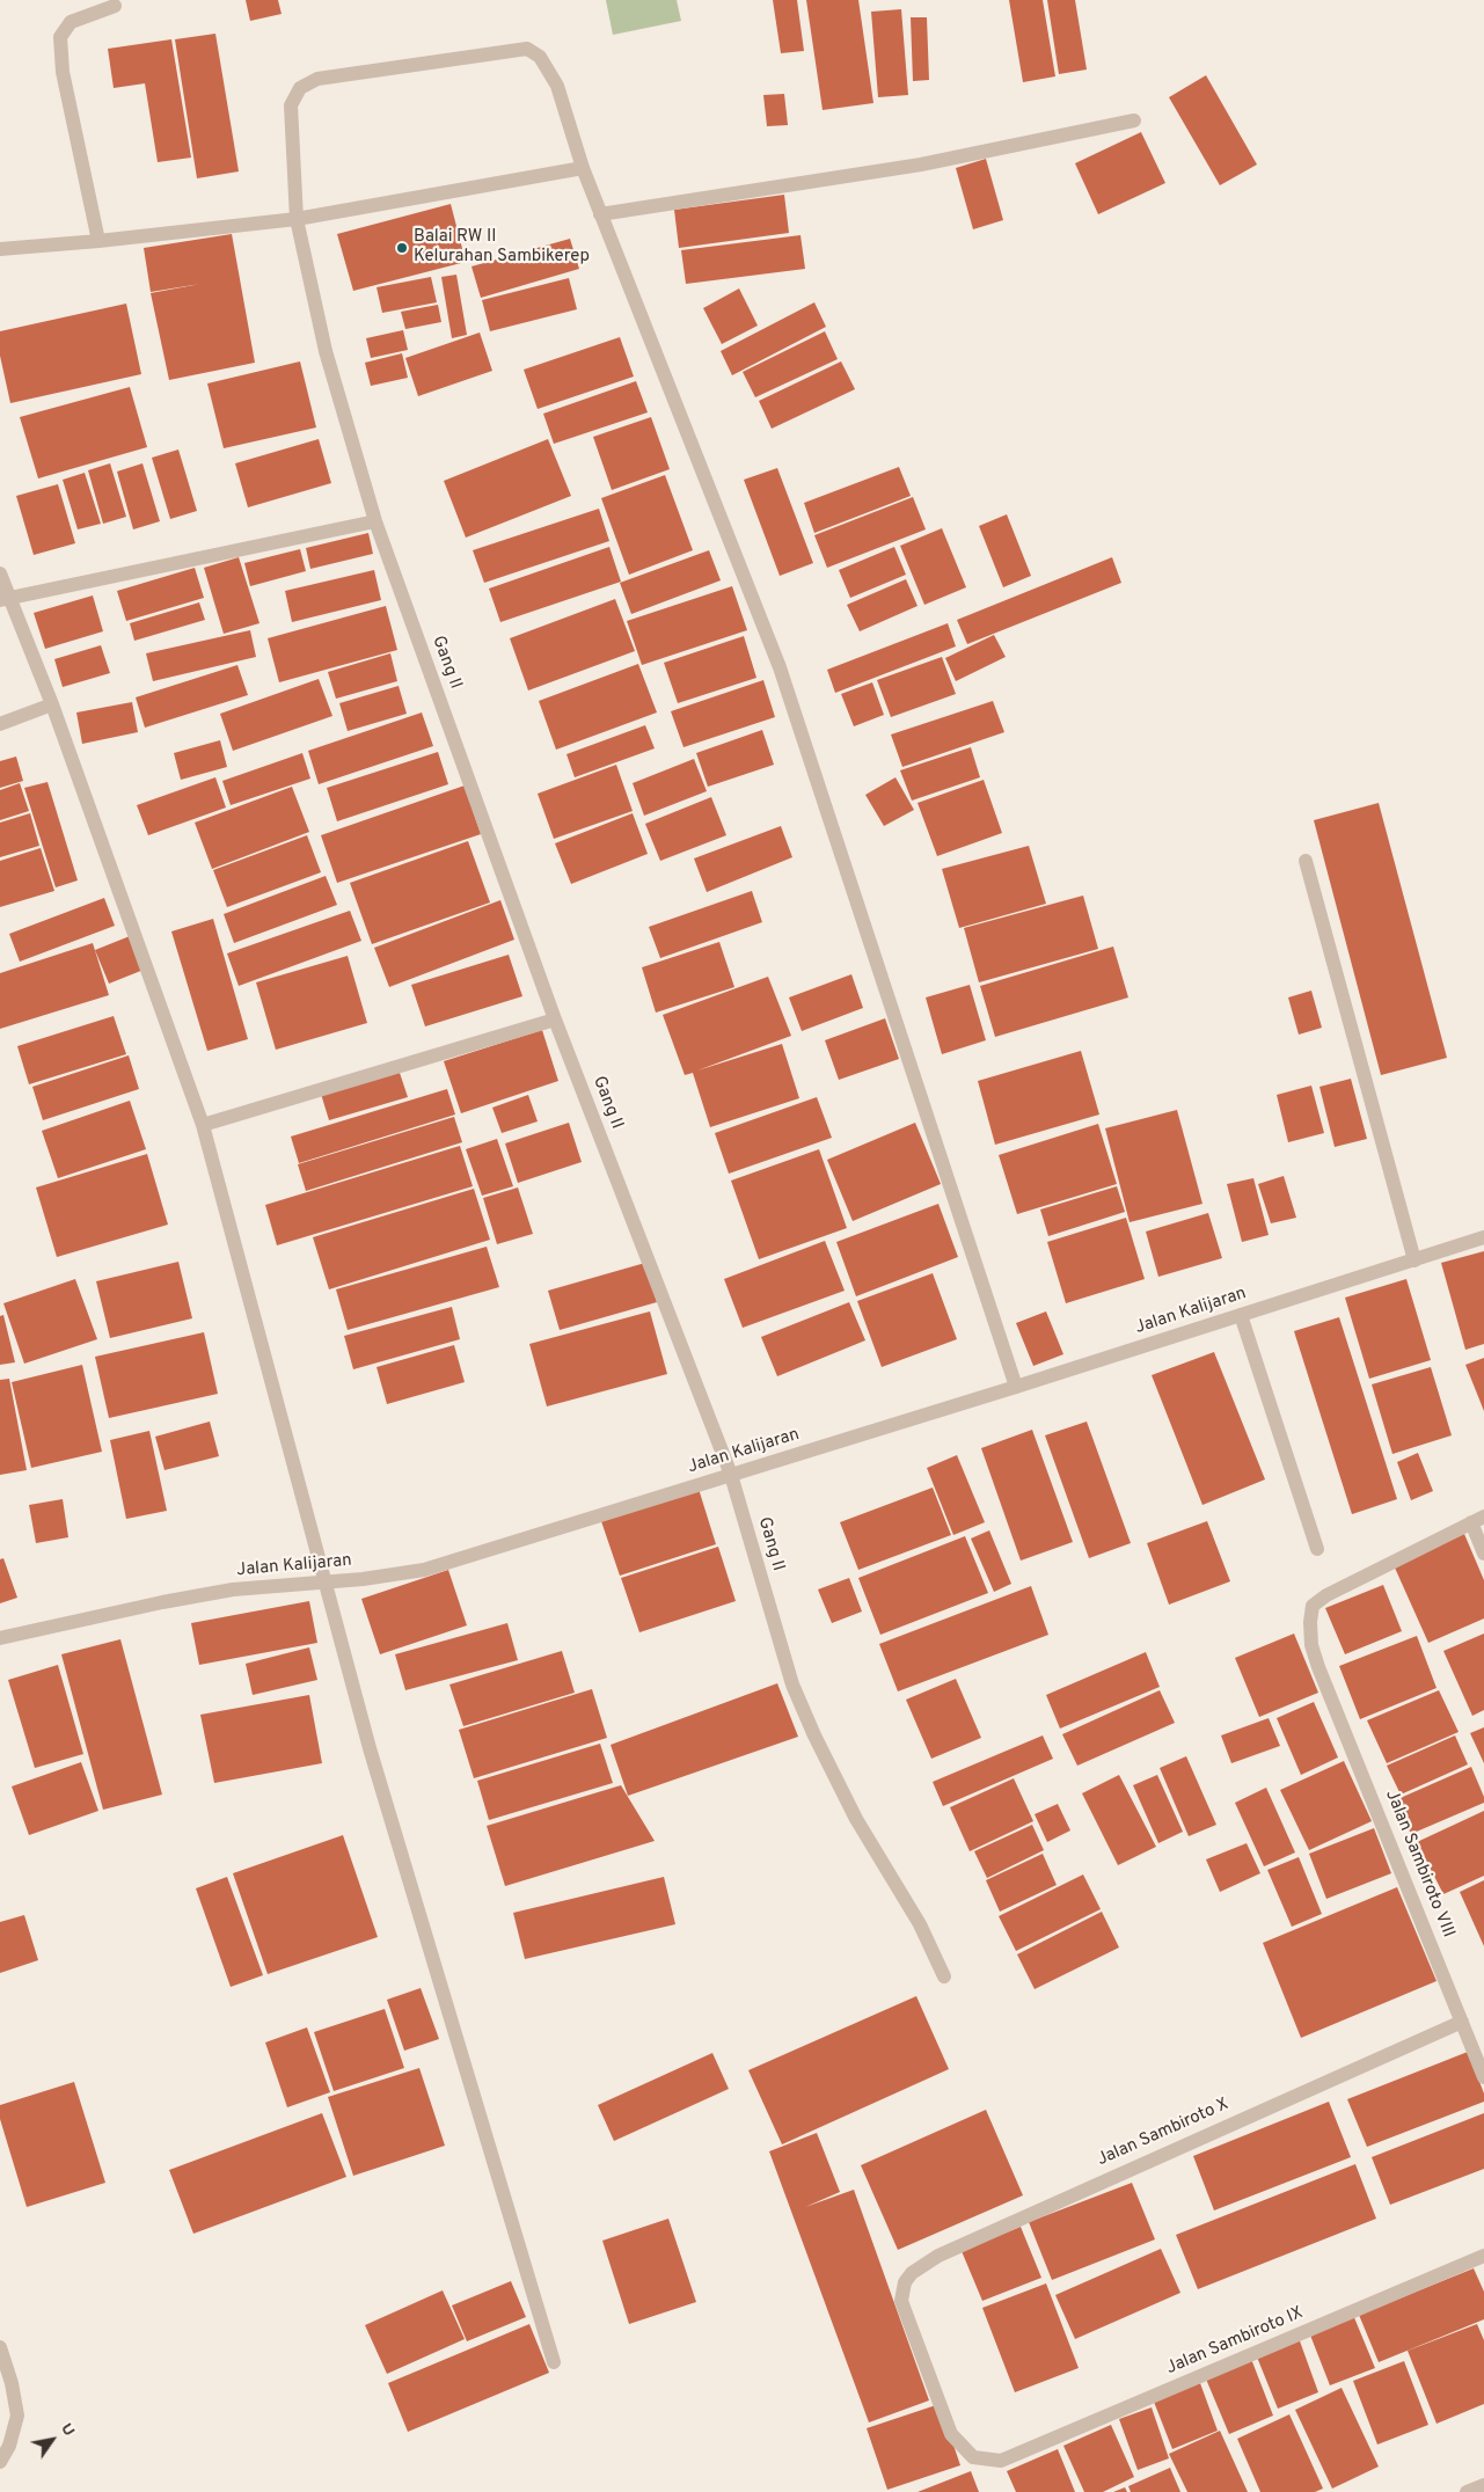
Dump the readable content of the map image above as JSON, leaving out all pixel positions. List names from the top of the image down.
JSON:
{
  "streets": {
    "street": [
      "Gang II",
      "Jalan Kalijaran",
      "Jalan Sambiroto VIII",
      "Jalan Sambiroto X",
      "Jalan Sambiroto IX"
    ]
  },
  "crossings": [
    ["Gang II", "Jalan Kalijaran"],
    ["Jalan Sambiroto VIII", "Jalan Sambiroto X"],
    ["Jalan Sambiroto X", "Jalan Sambiroto IX"]
  ],
  "places": ["Balai RW II Kelurahan Sambikerep"],
  "north": "top right"
}
